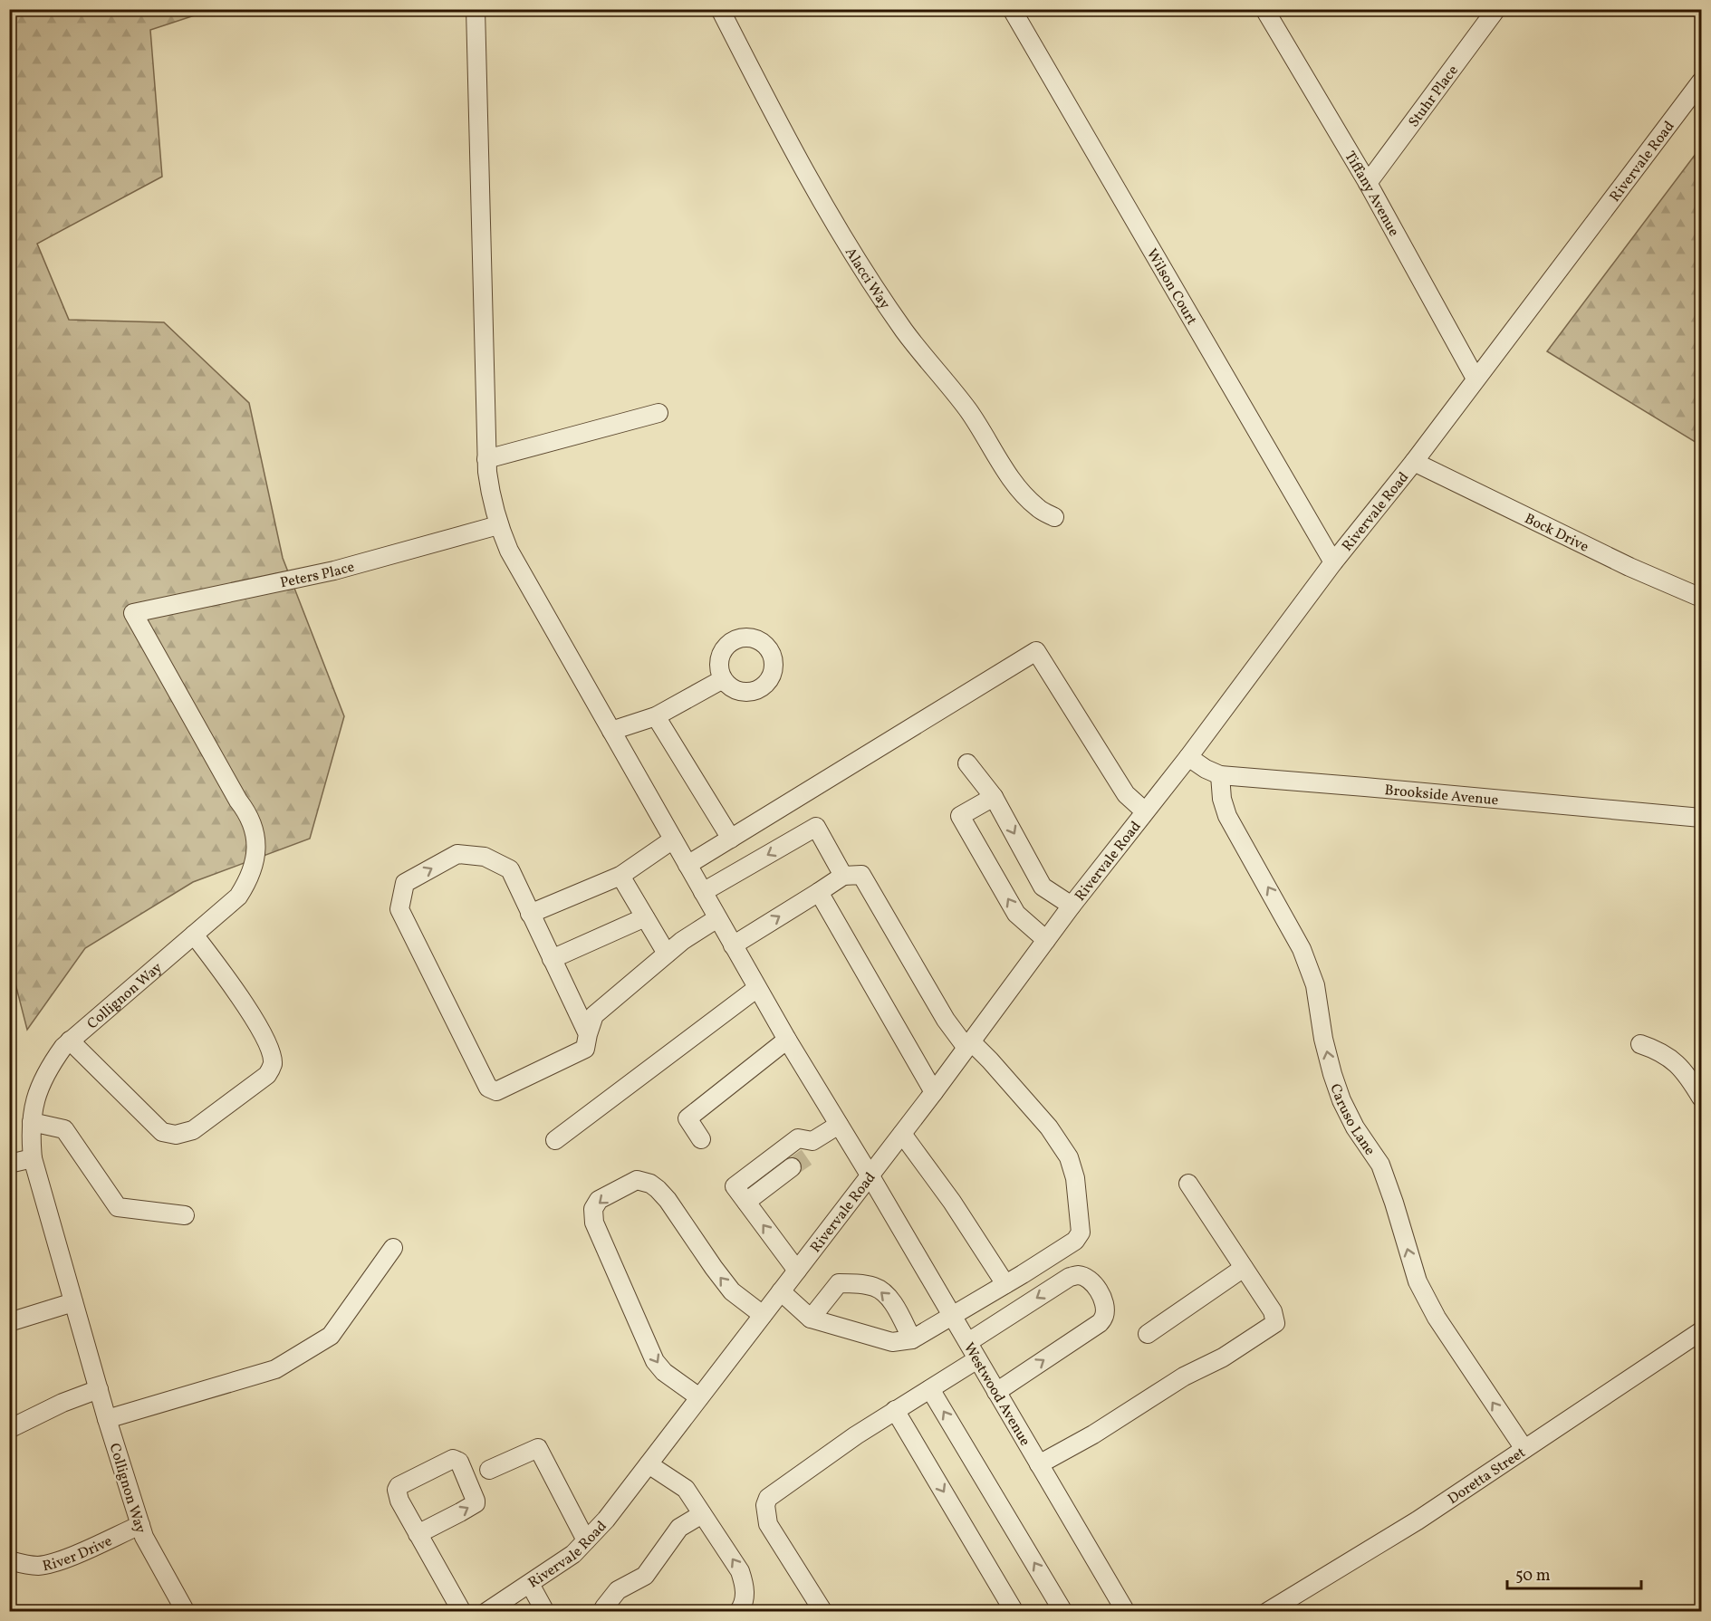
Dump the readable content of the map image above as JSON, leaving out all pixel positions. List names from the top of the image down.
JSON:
{
  "streets": {
    "street": [
      "Stuhr Place",
      "Rivervale Road",
      "Tiffany Avenue",
      "Alacci Way",
      "Wilson Court",
      "Bock Drive",
      "Peters Place",
      "Brookside Avenue",
      "Collignon Way",
      "Caruso Lane",
      "Westwood Avenue",
      "Doretta Street",
      "River Drive"
    ]
  },
  "crossings": [
    ["Stuhr Place", "Tiffany Avenue"],
    ["Rivervale Road", "Tiffany Avenue"],
    ["Rivervale Road", "Wilson Court"],
    ["Rivervale Road", "Bock Drive"],
    ["Rivervale Road", "Brookside Avenue"],
    ["Rivervale Road", "Westwood Avenue"],
    ["Peters Place", "Collignon Way"],
    ["Peters Place", "Westwood Avenue"],
    ["Brookside Avenue", "Caruso Lane"],
    ["Collignon Way", "River Drive"],
    ["Caruso Lane", "Doretta Street"]
  ],
  "one_way": ["Caruso Lane"],
  "scale_bar": "50 m"
}
